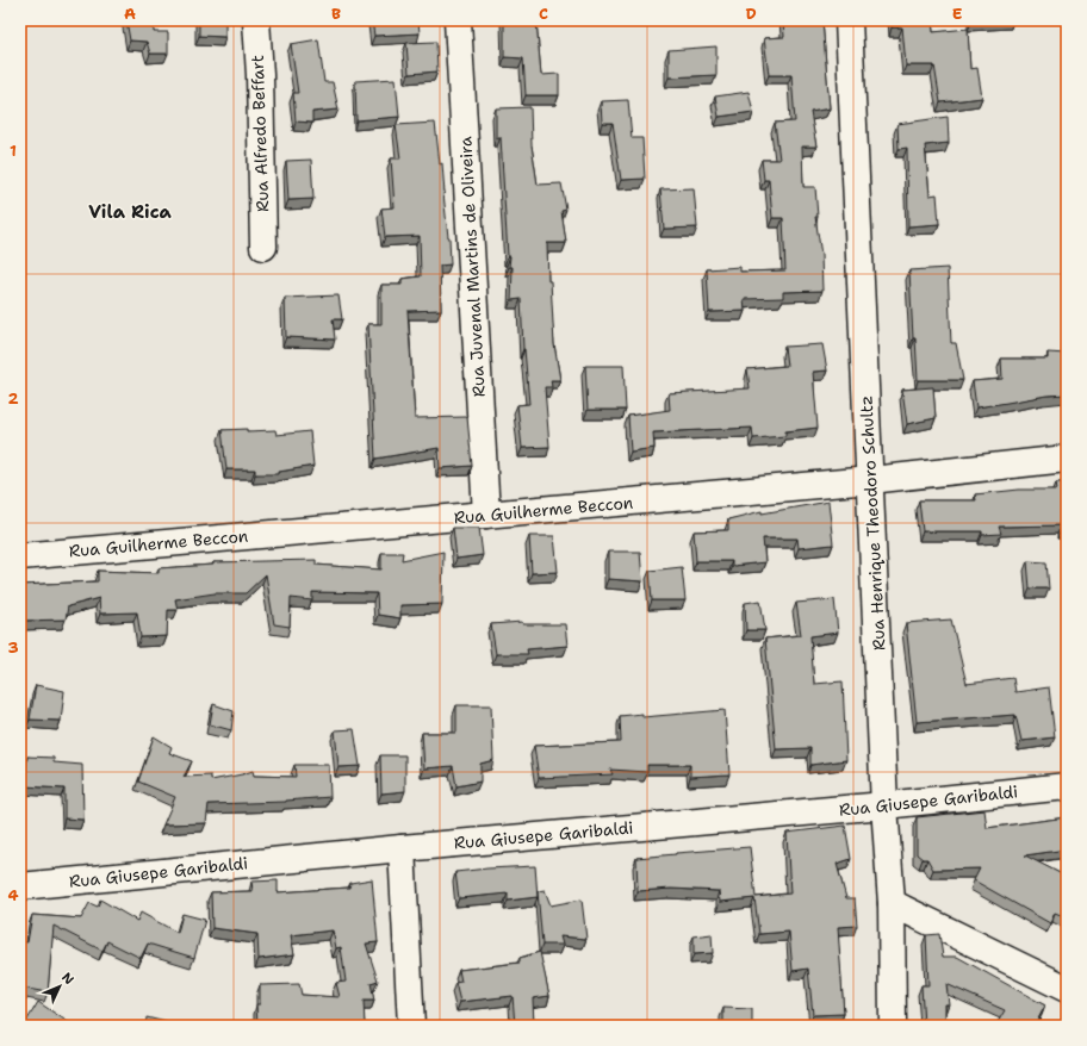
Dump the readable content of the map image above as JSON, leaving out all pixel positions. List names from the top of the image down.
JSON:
{
  "streets": {
    "street": [
      "Rua Alfredo Beffart",
      "Rua Juvenal Martins de Oliveira",
      "Rua Guilherme Beccon",
      "Rua Henrique Theodoro Schultz",
      "Rua Giusepe Garibaldi"
    ]
  },
  "crossings": [
    ["Rua Juvenal Martins de Oliveira", "Rua Guilherme Beccon"],
    ["Rua Guilherme Beccon", "Rua Henrique Theodoro Schultz"],
    ["Rua Henrique Theodoro Schultz", "Rua Giusepe Garibaldi"]
  ],
  "districts": ["Vila Rica"],
  "north": "top right",
  "grid": {
    "columns": [
      "A",
      "B",
      "C",
      "D",
      "E"
    ],
    "rows": [
      "1",
      "2",
      "3",
      "4"
    ]
  }
}
